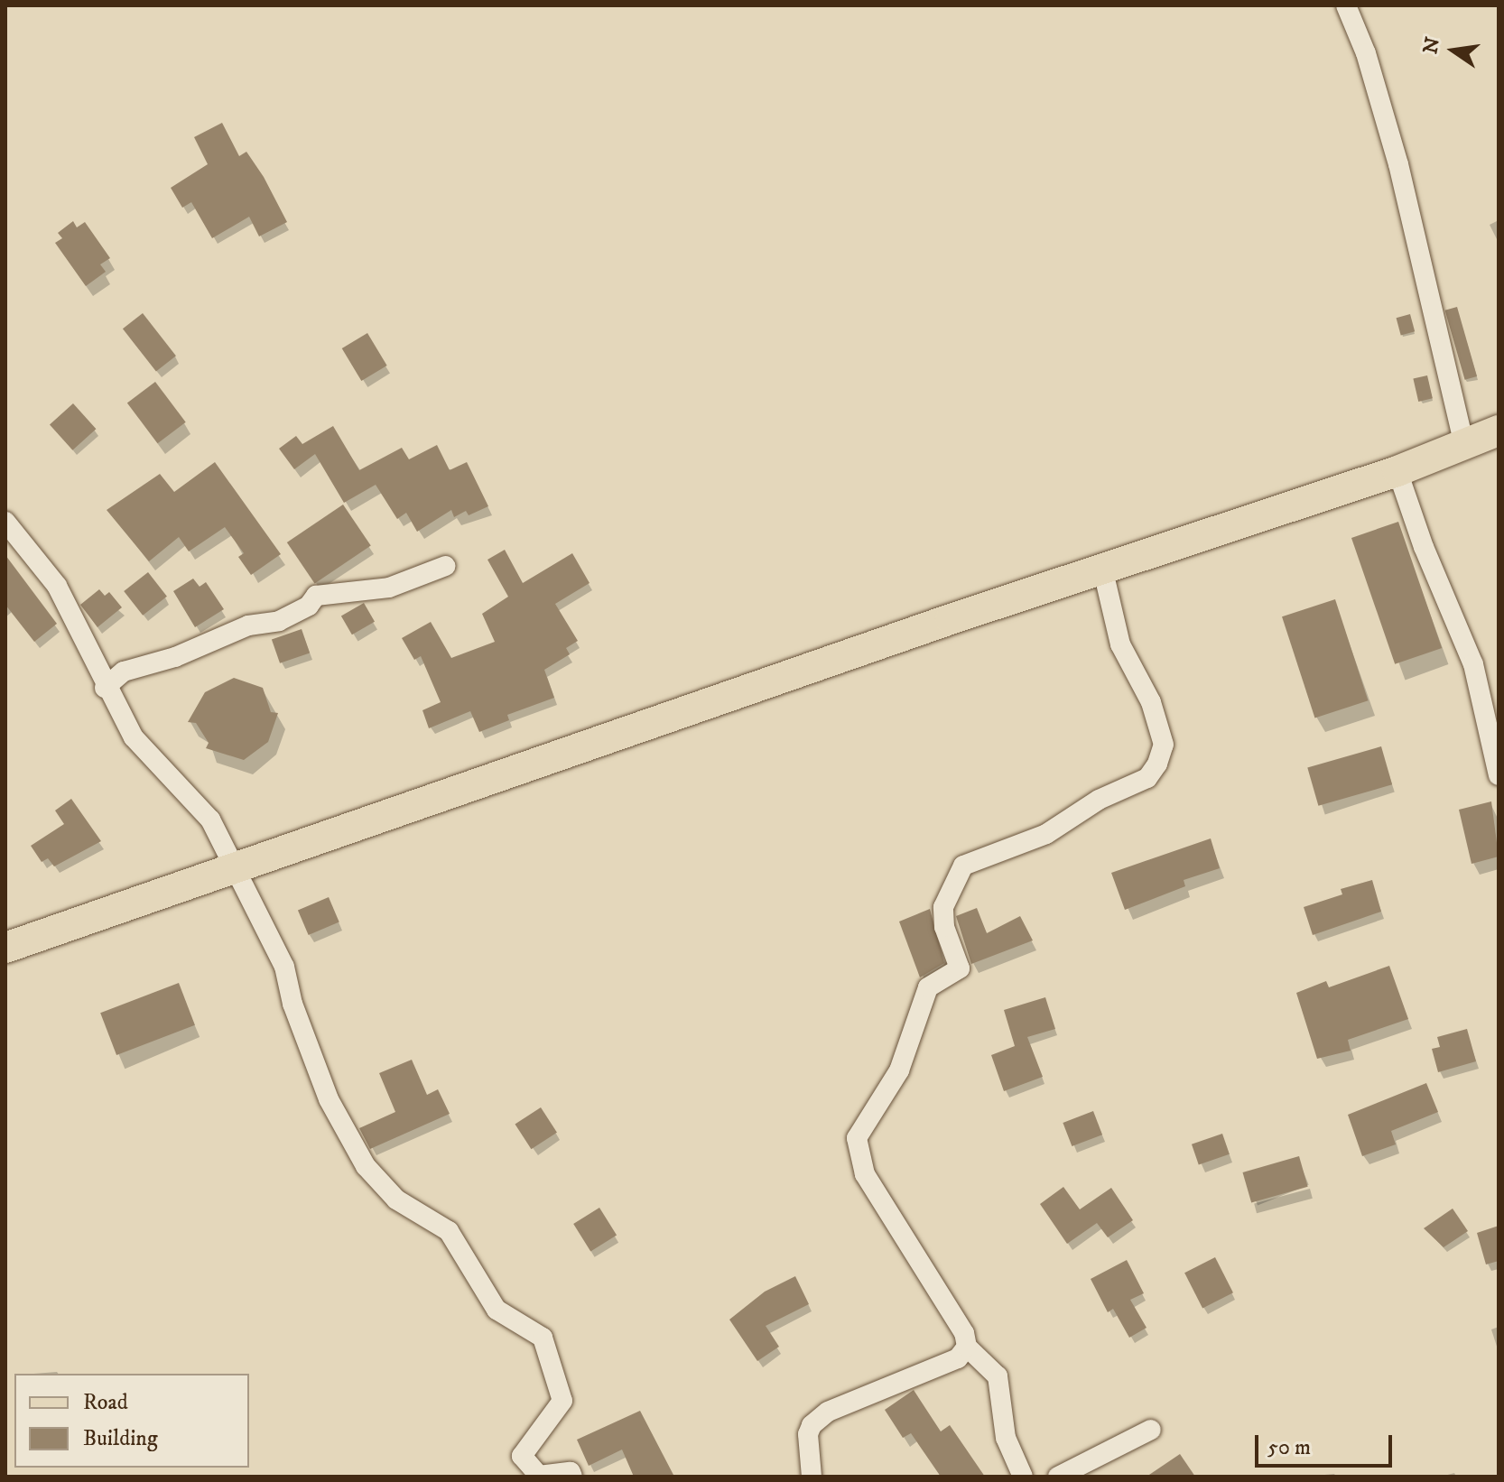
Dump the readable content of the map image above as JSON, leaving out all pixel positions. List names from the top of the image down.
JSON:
{
  "legend": ["Road", "Building"],
  "scale_bar": "50 m",
  "north": "left"
}
